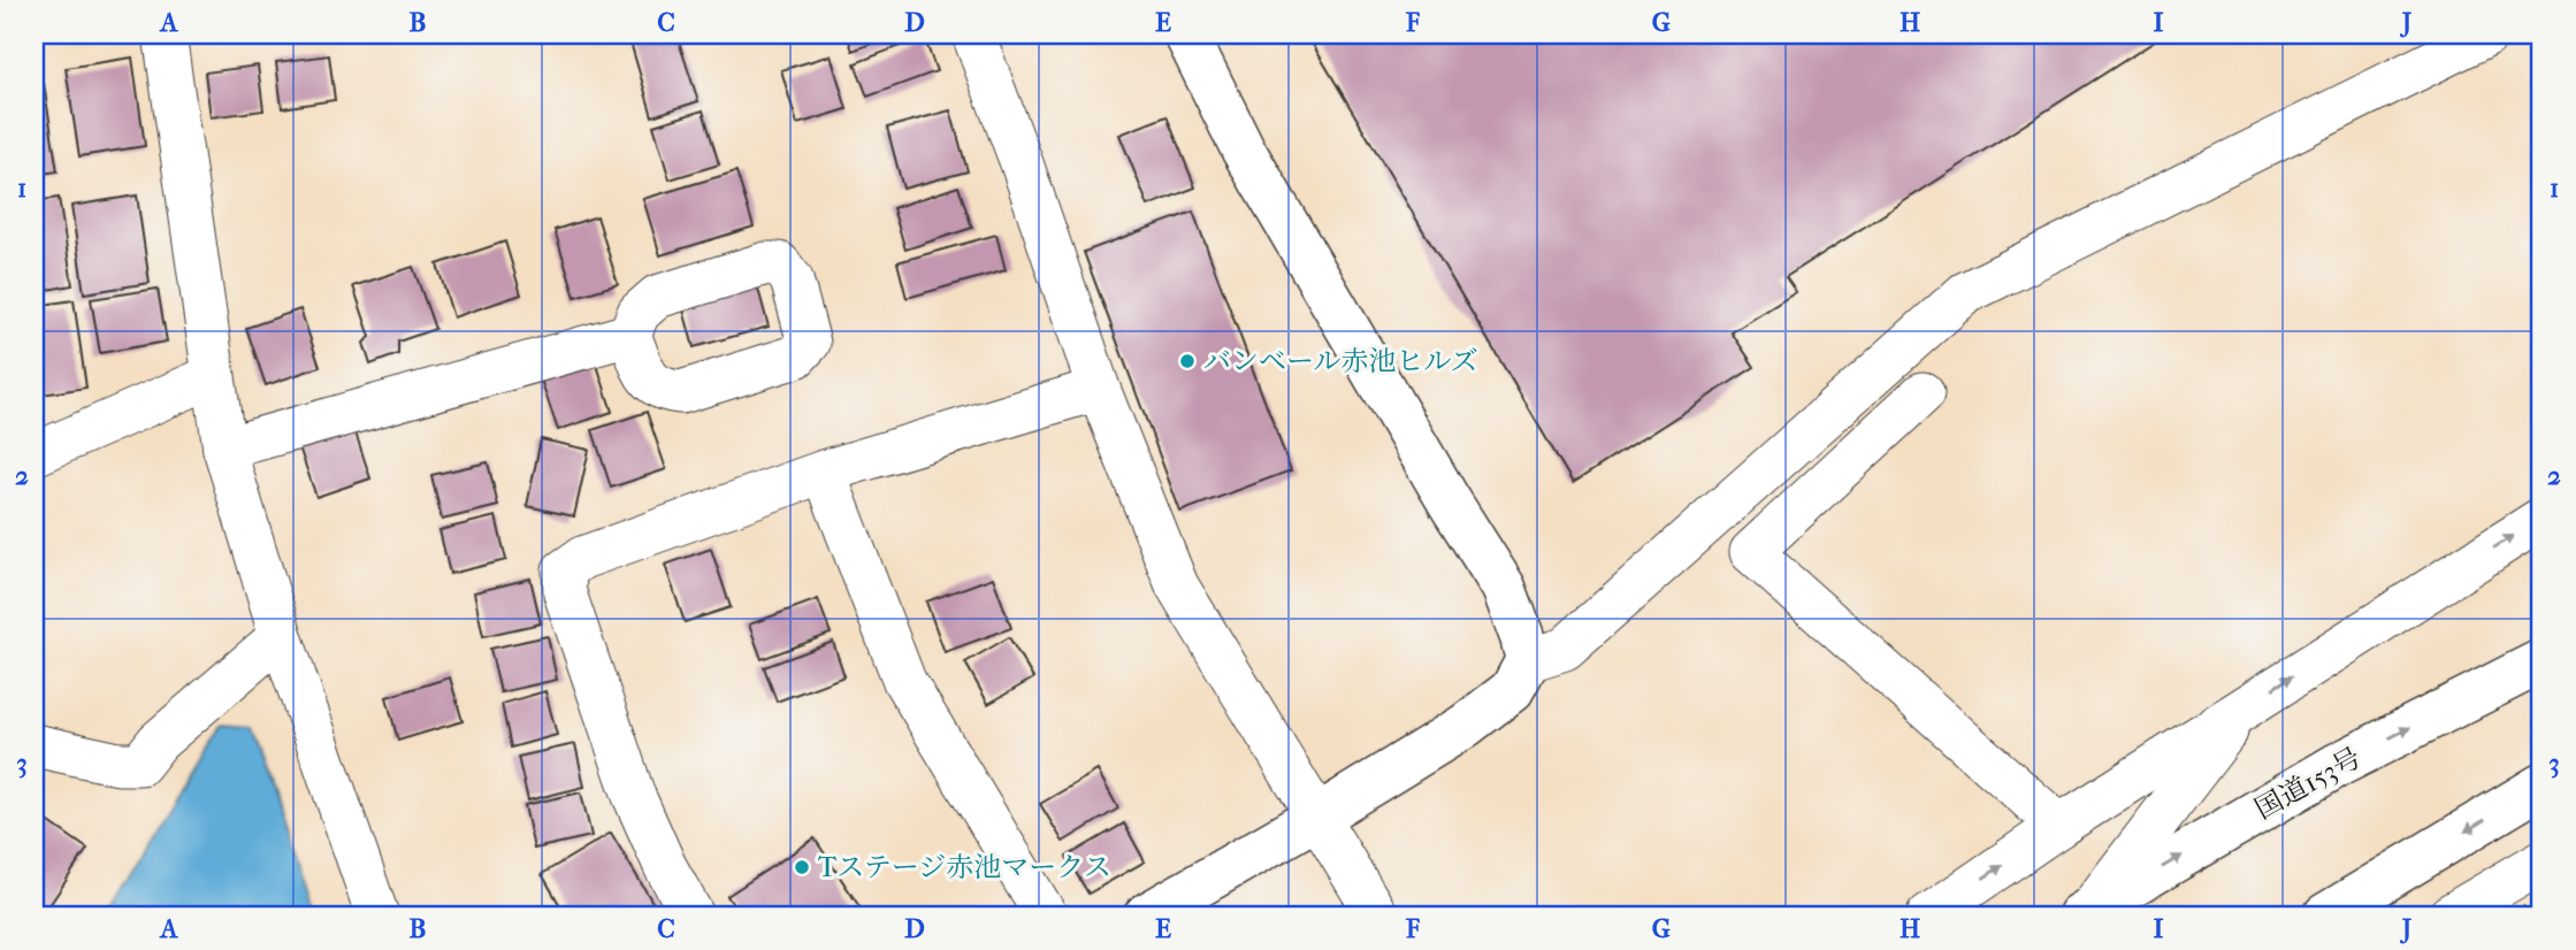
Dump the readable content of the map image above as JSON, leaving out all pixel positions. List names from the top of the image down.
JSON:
{
  "streets": {
    "main road": ["国道153号"]
  },
  "places": ["バンベール赤池ヒルズ", "Tステージ赤池マークス"],
  "grid": {
    "columns": [
      "A",
      "B",
      "C",
      "D",
      "E",
      "F",
      "G",
      "H",
      "I",
      "J"
    ],
    "rows": ["1", "2", "3"]
  }
}
